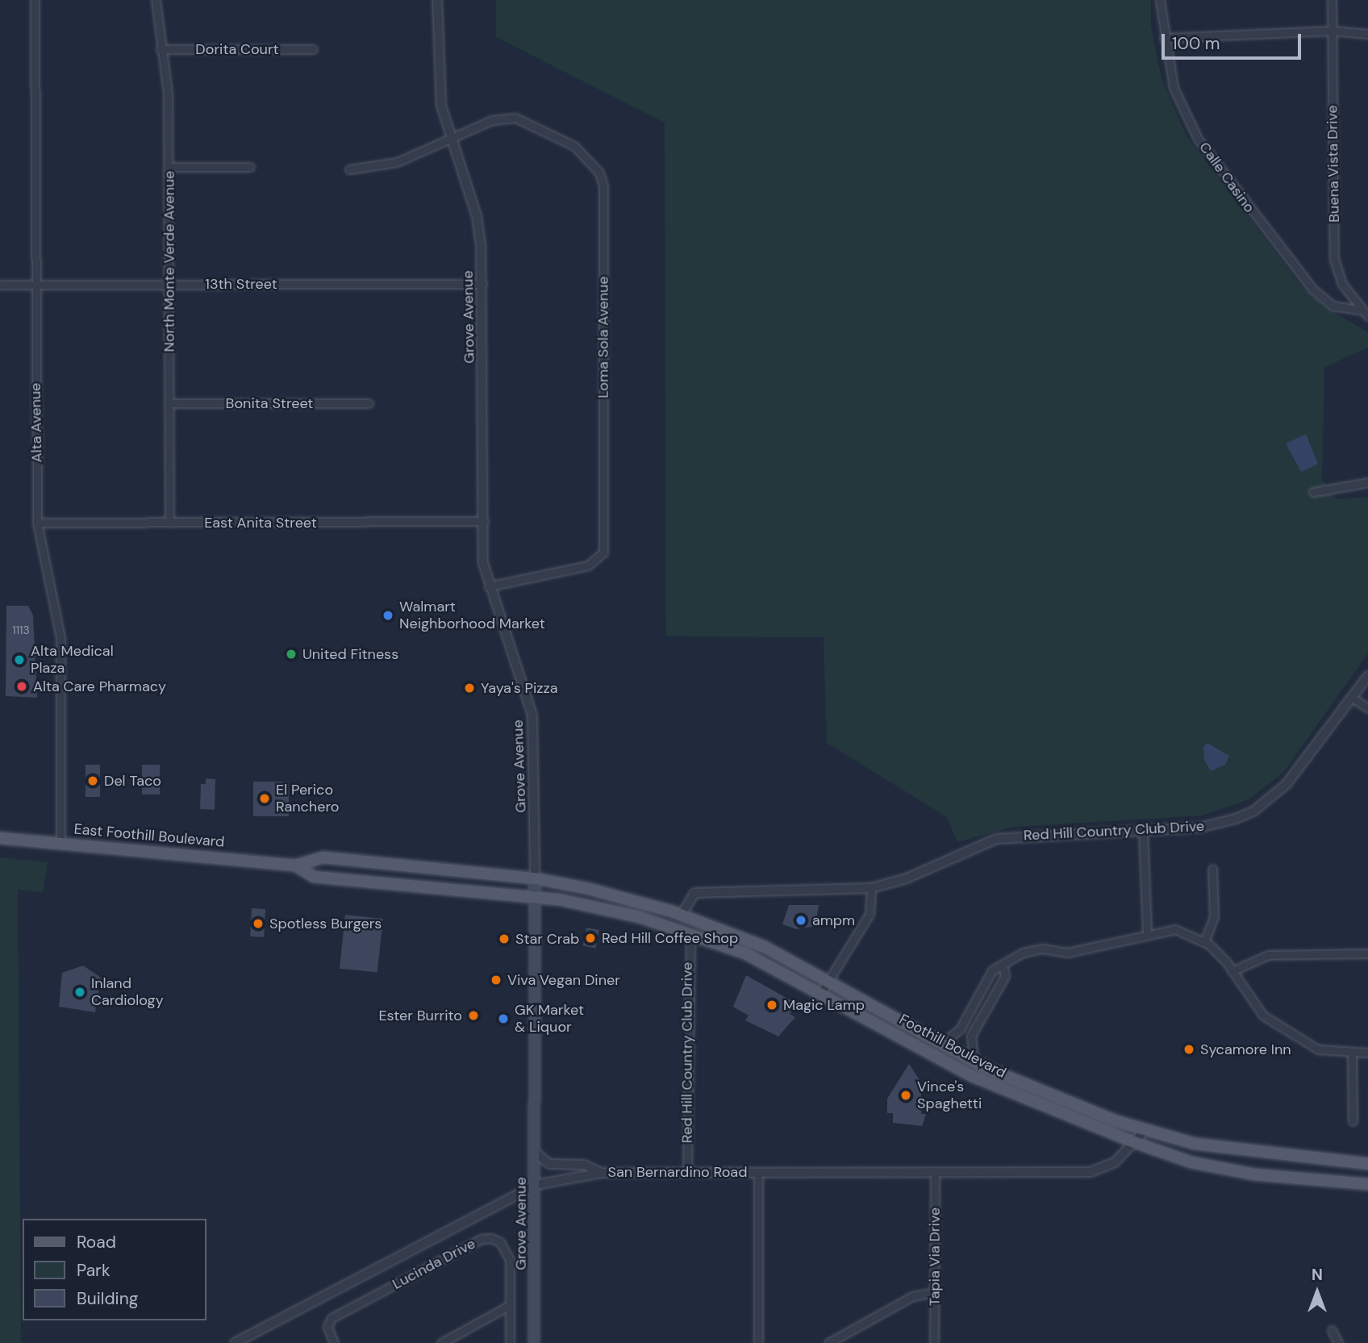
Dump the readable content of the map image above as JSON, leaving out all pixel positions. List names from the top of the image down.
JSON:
{
  "streets": {
    "main road": ["Grove Avenue", "East Foothill Boulevard", "Foothill Boulevard"],
    "street": [
      "Dorita Court",
      "Buena Vista Drive",
      "Calle Casino",
      "North Monte Verde Avenue",
      "13th Street",
      "Loma Sola Avenue",
      "Bonita Street",
      "Alta Avenue",
      "East Anita Street",
      "Red Hill Country Club Drive",
      "San Bernardino Road",
      "Tapia Via Drive",
      "Lucinda Drive"
    ]
  },
  "crossings": [
    ["Dorita Court", "North Monte Verde Avenue"],
    ["Buena Vista Drive", "Calle Casino"],
    ["North Monte Verde Avenue", "13th Street"],
    ["North Monte Verde Avenue", "Bonita Street"],
    ["North Monte Verde Avenue", "East Anita Street"],
    ["13th Street", "Grove Avenue"],
    ["13th Street", "Alta Avenue"],
    ["Grove Avenue", "Loma Sola Avenue"],
    ["Grove Avenue", "East Anita Street"],
    ["Grove Avenue", "East Foothill Boulevard"],
    ["Grove Avenue", "Foothill Boulevard"],
    ["Grove Avenue", "San Bernardino Road"],
    ["Alta Avenue", "East Anita Street"],
    ["Alta Avenue", "East Foothill Boulevard"],
    ["Red Hill Country Club Drive", "Foothill Boulevard"],
    ["Red Hill Country Club Drive", "San Bernardino Road"],
    ["East Foothill Boulevard", "Foothill Boulevard"],
    ["Foothill Boulevard", "San Bernardino Road"],
    ["San Bernardino Road", "Tapia Via Drive"]
  ],
  "places": [
    "Walmart Neighborhood Market",
    "United Fitness",
    "Alta Medical Plaza",
    "Alta Care Pharmacy",
    "Yaya's Pizza",
    "Del Taco",
    "El Perico Ranchero",
    "ampm",
    "Spotless Burgers",
    "Red Hill Coffee Shop",
    "Star Crab",
    "Viva Vegan Diner",
    "Inland Cardiology",
    "Magic Lamp",
    "Ester Burrito",
    "GK Market & Liquor",
    "Sycamore Inn",
    "Vince's Spaghetti"
  ],
  "house_numbers": ["1113"],
  "legend": ["Road", "Park", "Building"],
  "scale_bar": "100 m",
  "north": "top"
}
